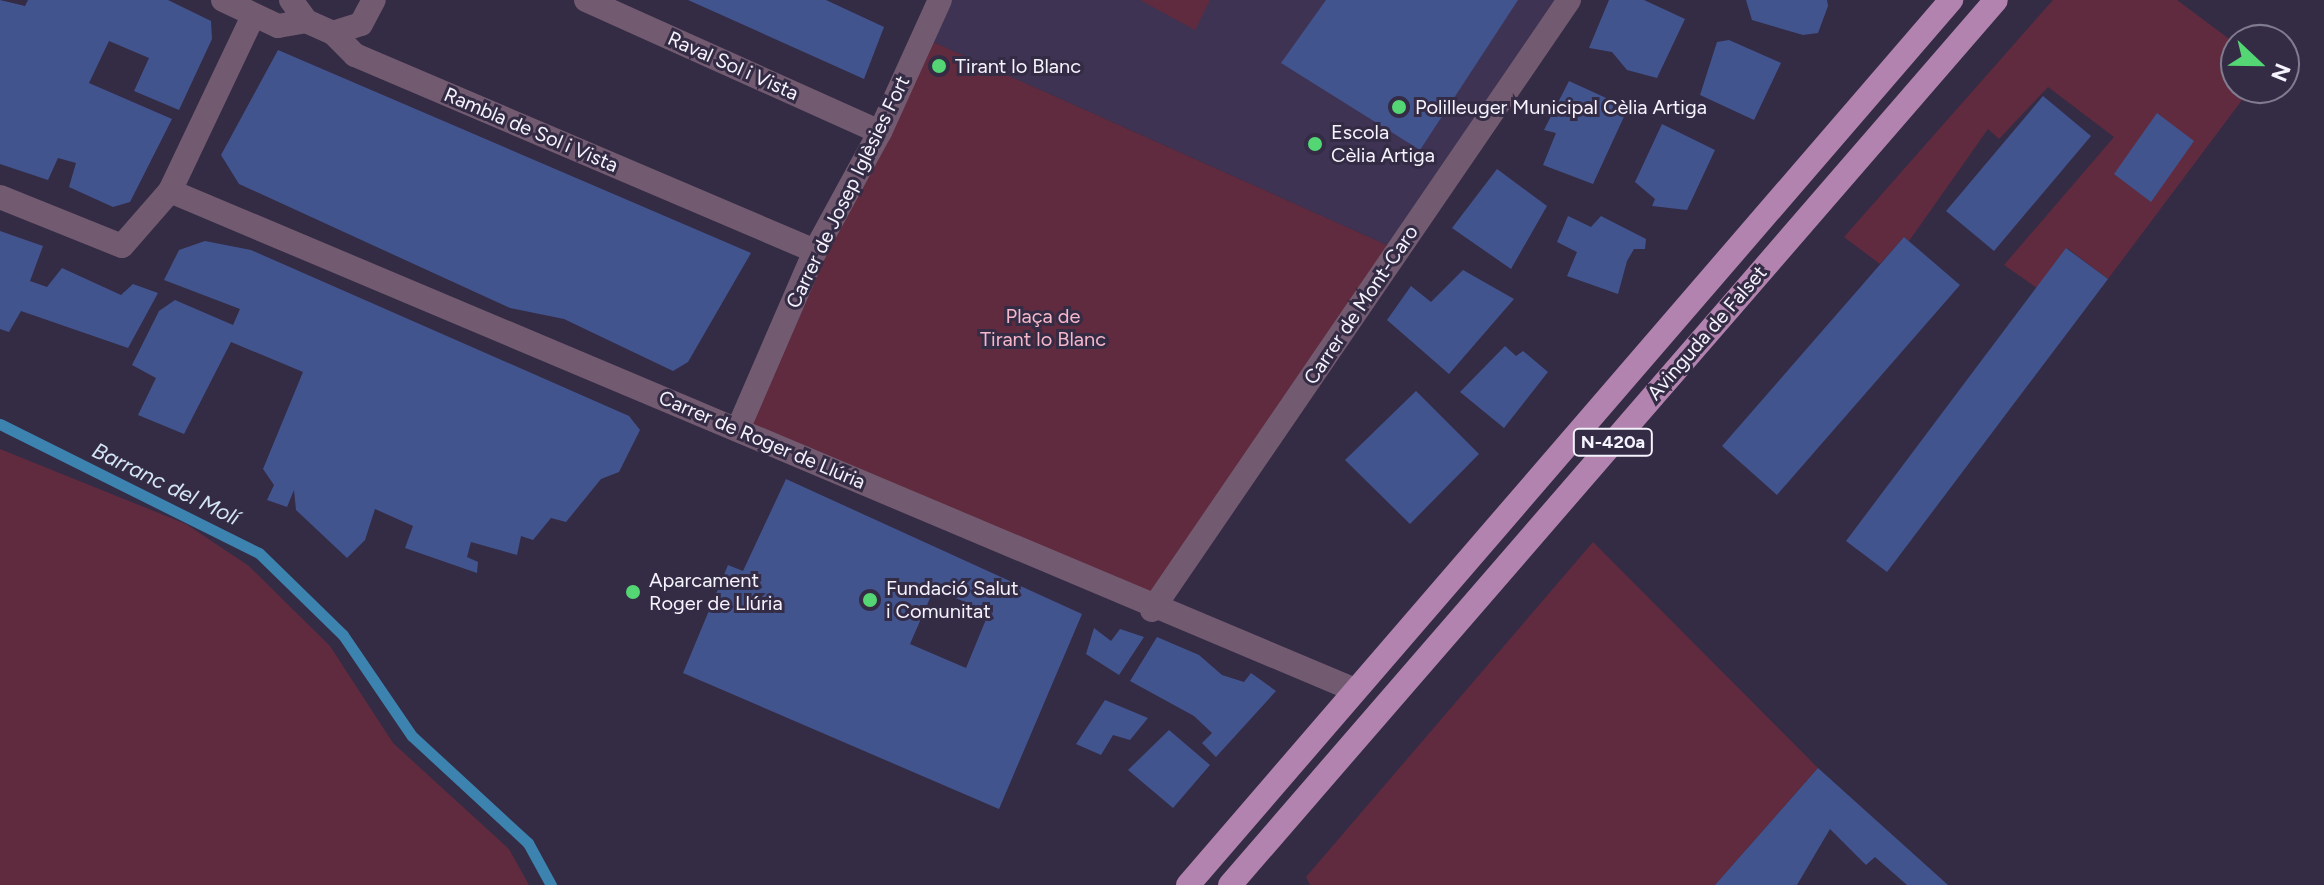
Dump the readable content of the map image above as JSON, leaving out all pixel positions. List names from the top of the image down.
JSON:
{
  "streets": {
    "main road": ["Avinguda de Falset", "N-420a"],
    "street": [
      "Raval Sol i Vista",
      "Rambla de Sol i Vista",
      "Carrer de Josep Iglèsies Fort",
      "Carrer de Mont-Caro",
      "Carrer de Roger de Llúria"
    ]
  },
  "crossings": [
    ["Raval Sol i Vista", "Carrer de Josep Iglèsies Fort"],
    ["Rambla de Sol i Vista", "Carrer de Josep Iglèsies Fort"],
    ["Carrer de Josep Iglèsies Fort", "Carrer de Roger de Llúria"],
    ["Carrer de Mont-Caro", "Carrer de Roger de Llúria"],
    ["Avinguda de Falset", "Carrer de Roger de Llúria"]
  ],
  "water": ["Barranc del Molí"],
  "parks": ["Plaça de Tirant lo Blanc"],
  "places": [
    "Tirant lo Blanc",
    "Polilleuger Municipal Cèlia Artiga",
    "Escola Cèlia Artiga",
    "Aparcament Roger de Llúria",
    "Fundació Salut i Comunitat"
  ],
  "north": "right"
}
